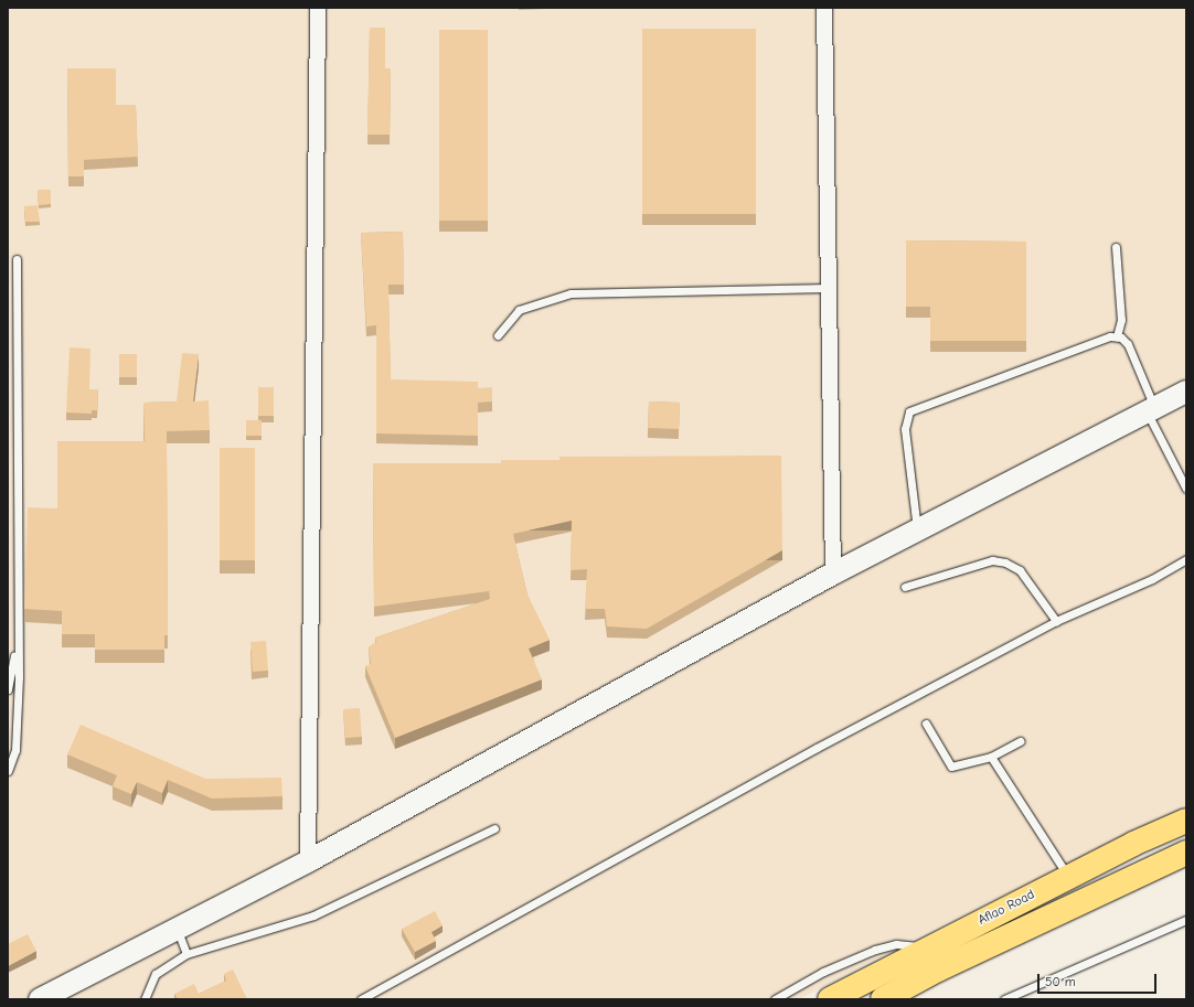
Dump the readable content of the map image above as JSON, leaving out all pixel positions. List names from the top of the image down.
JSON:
{
  "streets": {
    "highway": ["Aflao Road"]
  },
  "scale_bar": "50 m"
}
